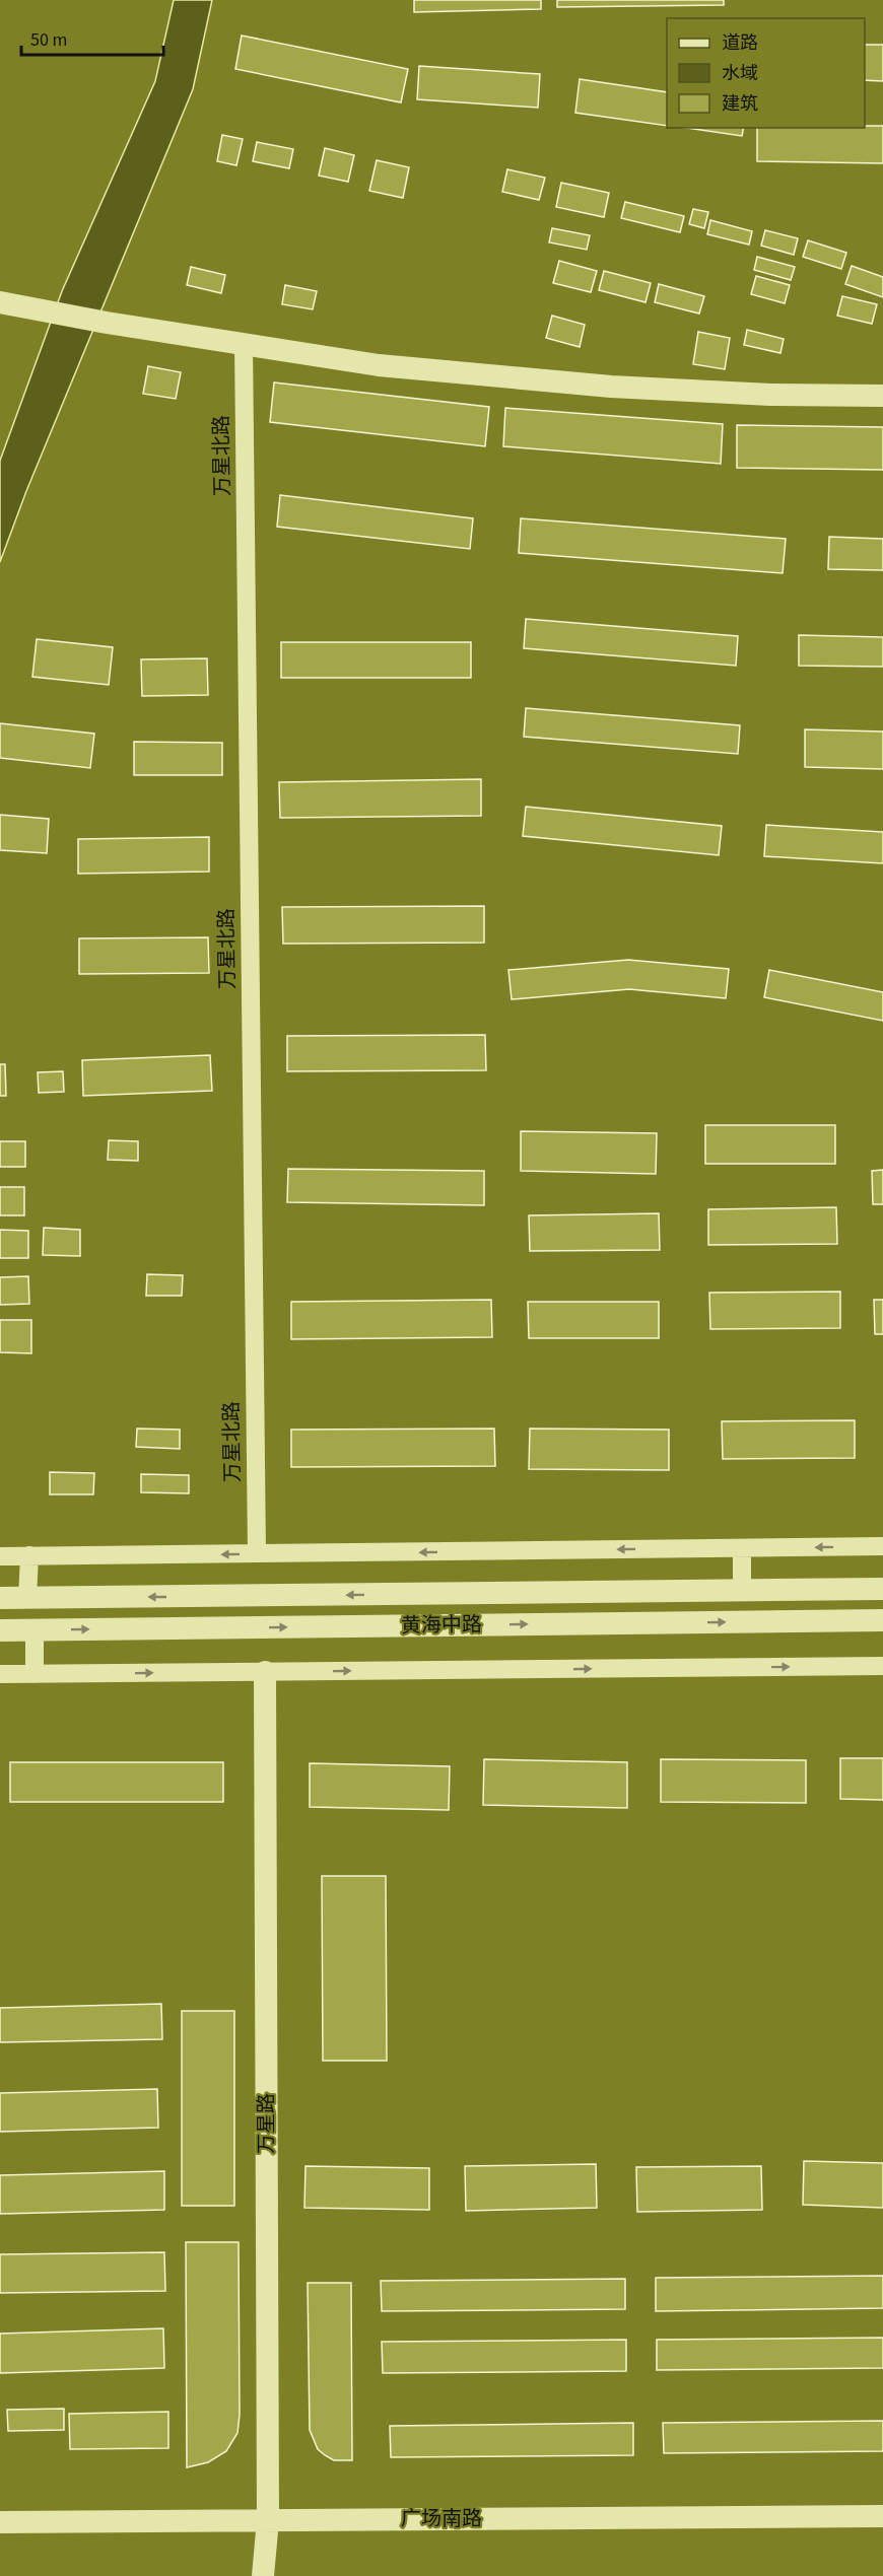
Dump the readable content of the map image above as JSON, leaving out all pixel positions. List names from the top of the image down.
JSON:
{
  "streets": {
    "street": [
      "万星北路",
      "黄海中路",
      "万星路",
      "广场南路"
    ]
  },
  "crossings": [
    ["万星路", "广场南路"]
  ],
  "legend": ["道路", "水域", "建筑"],
  "scale_bar": "50 m"
}
